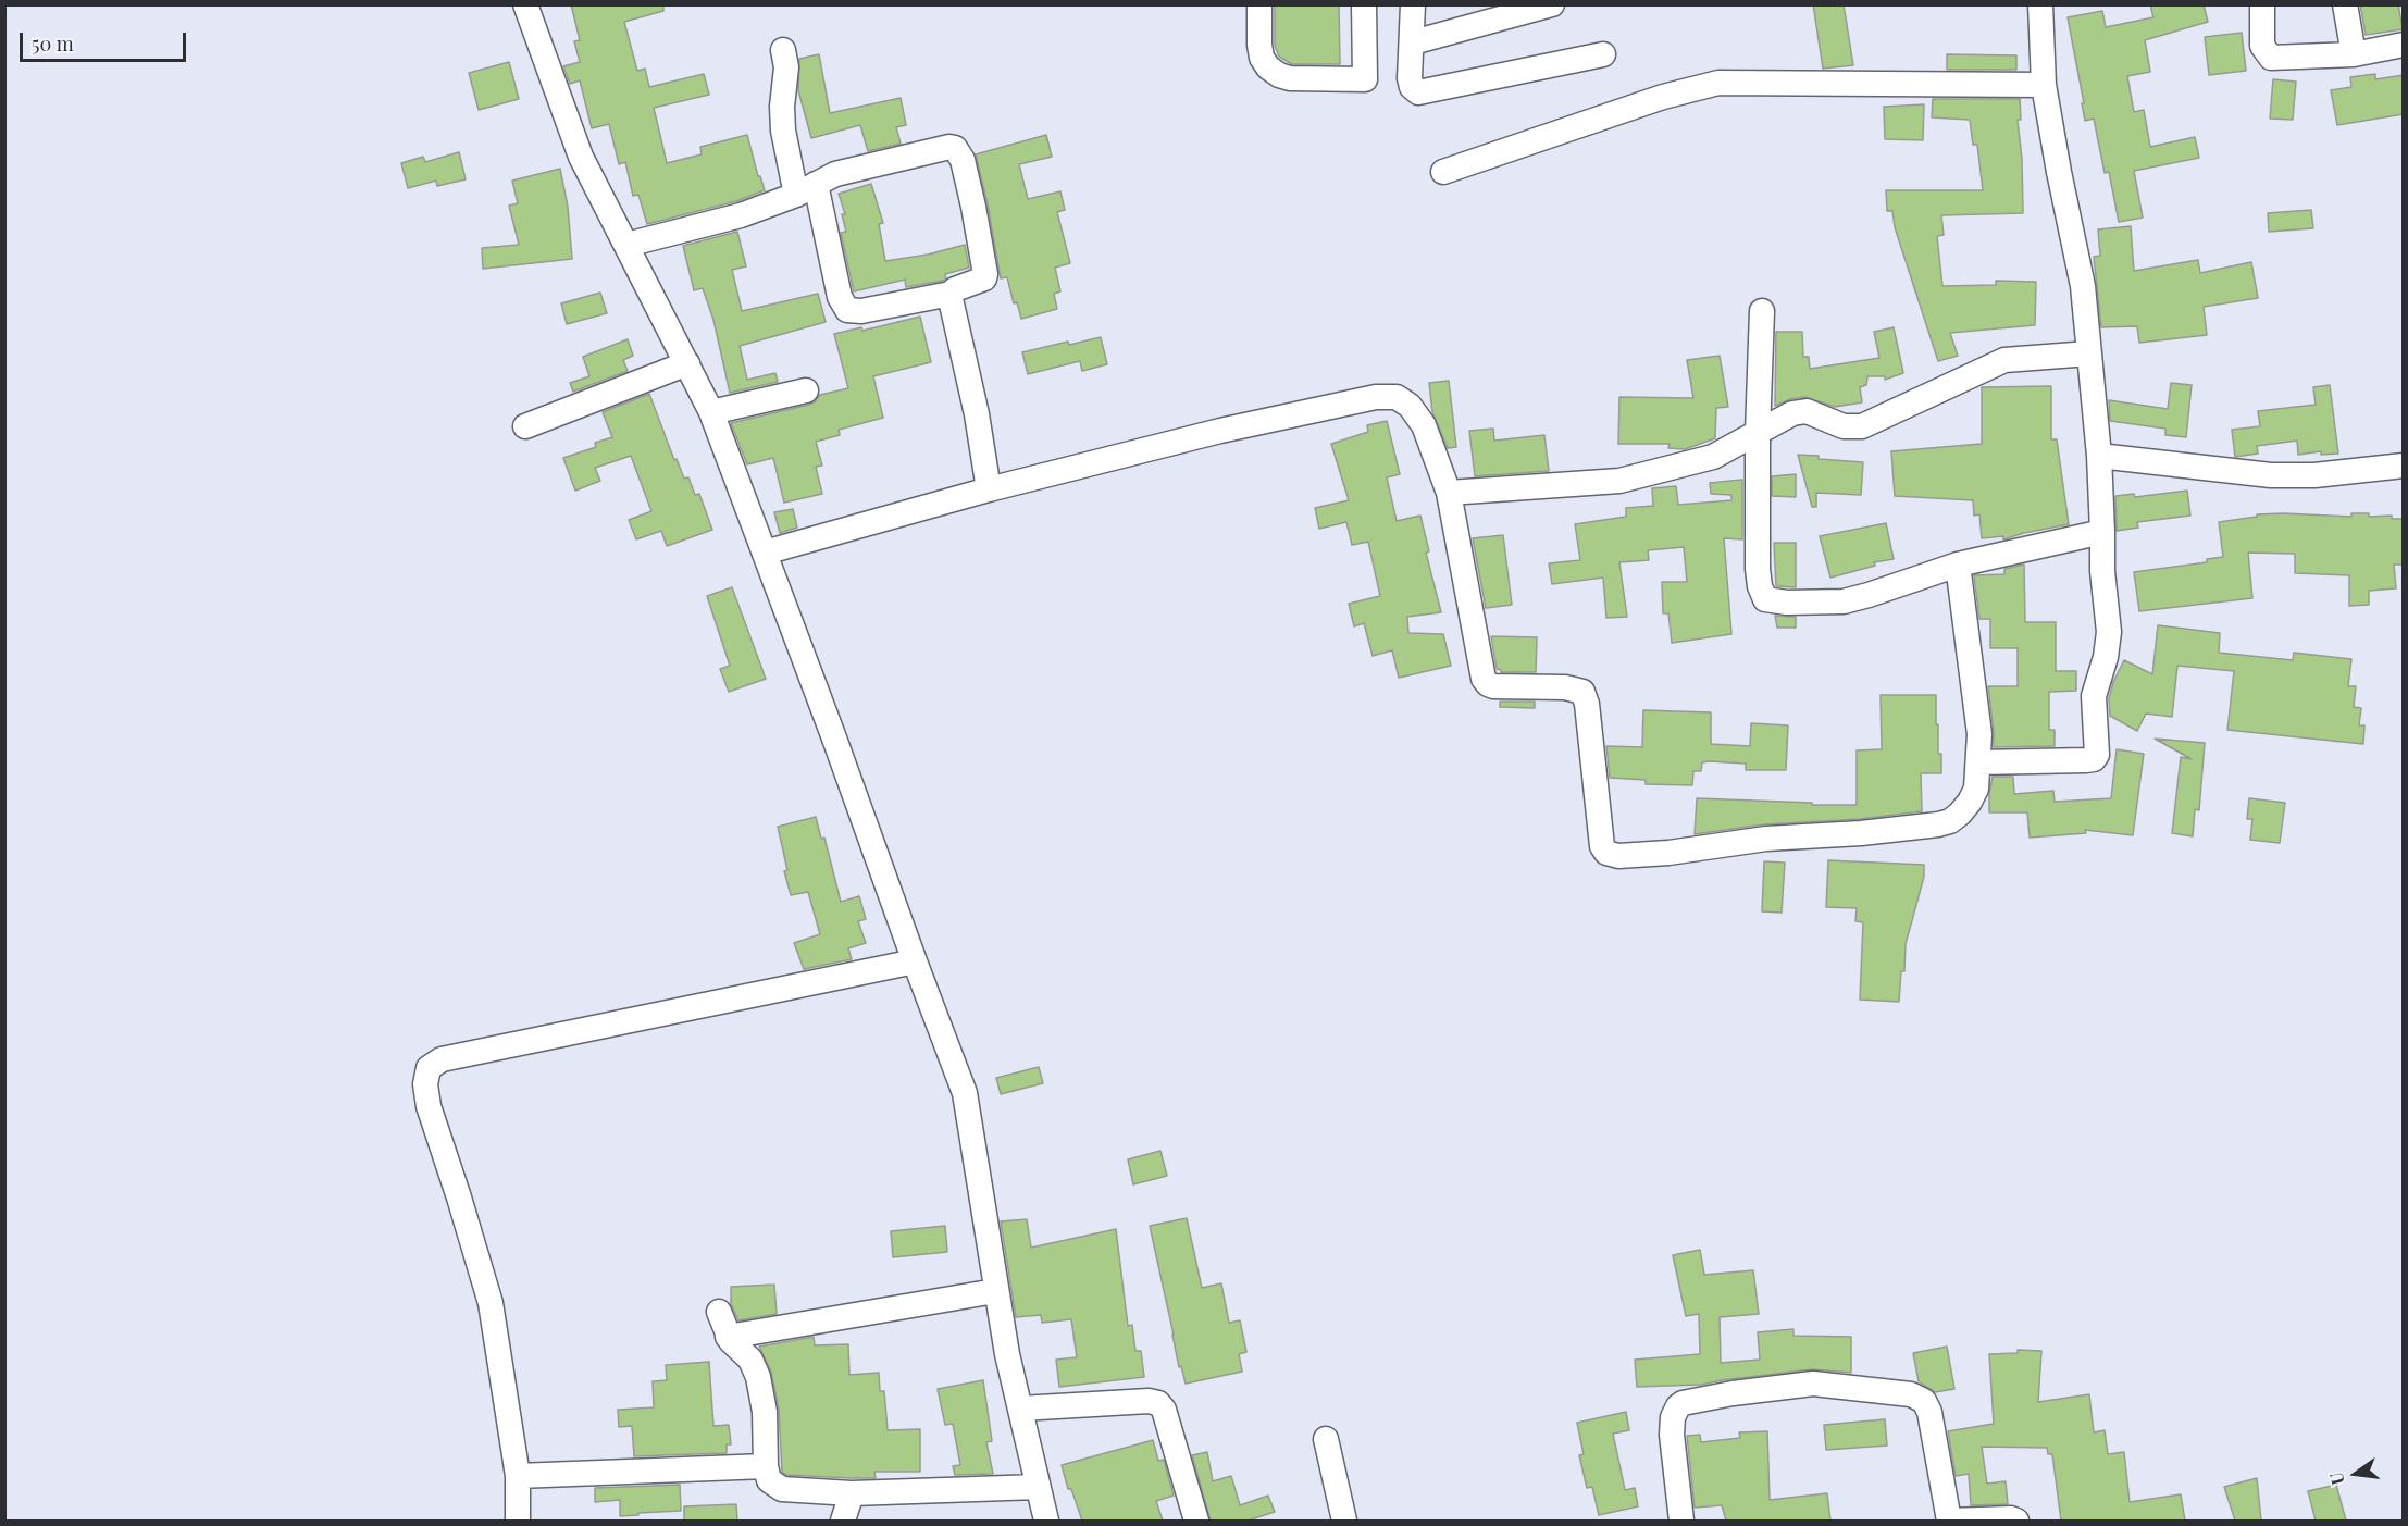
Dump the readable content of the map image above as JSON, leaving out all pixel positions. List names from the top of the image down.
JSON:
{
  "scale_bar": "50 m",
  "north": "left"
}
